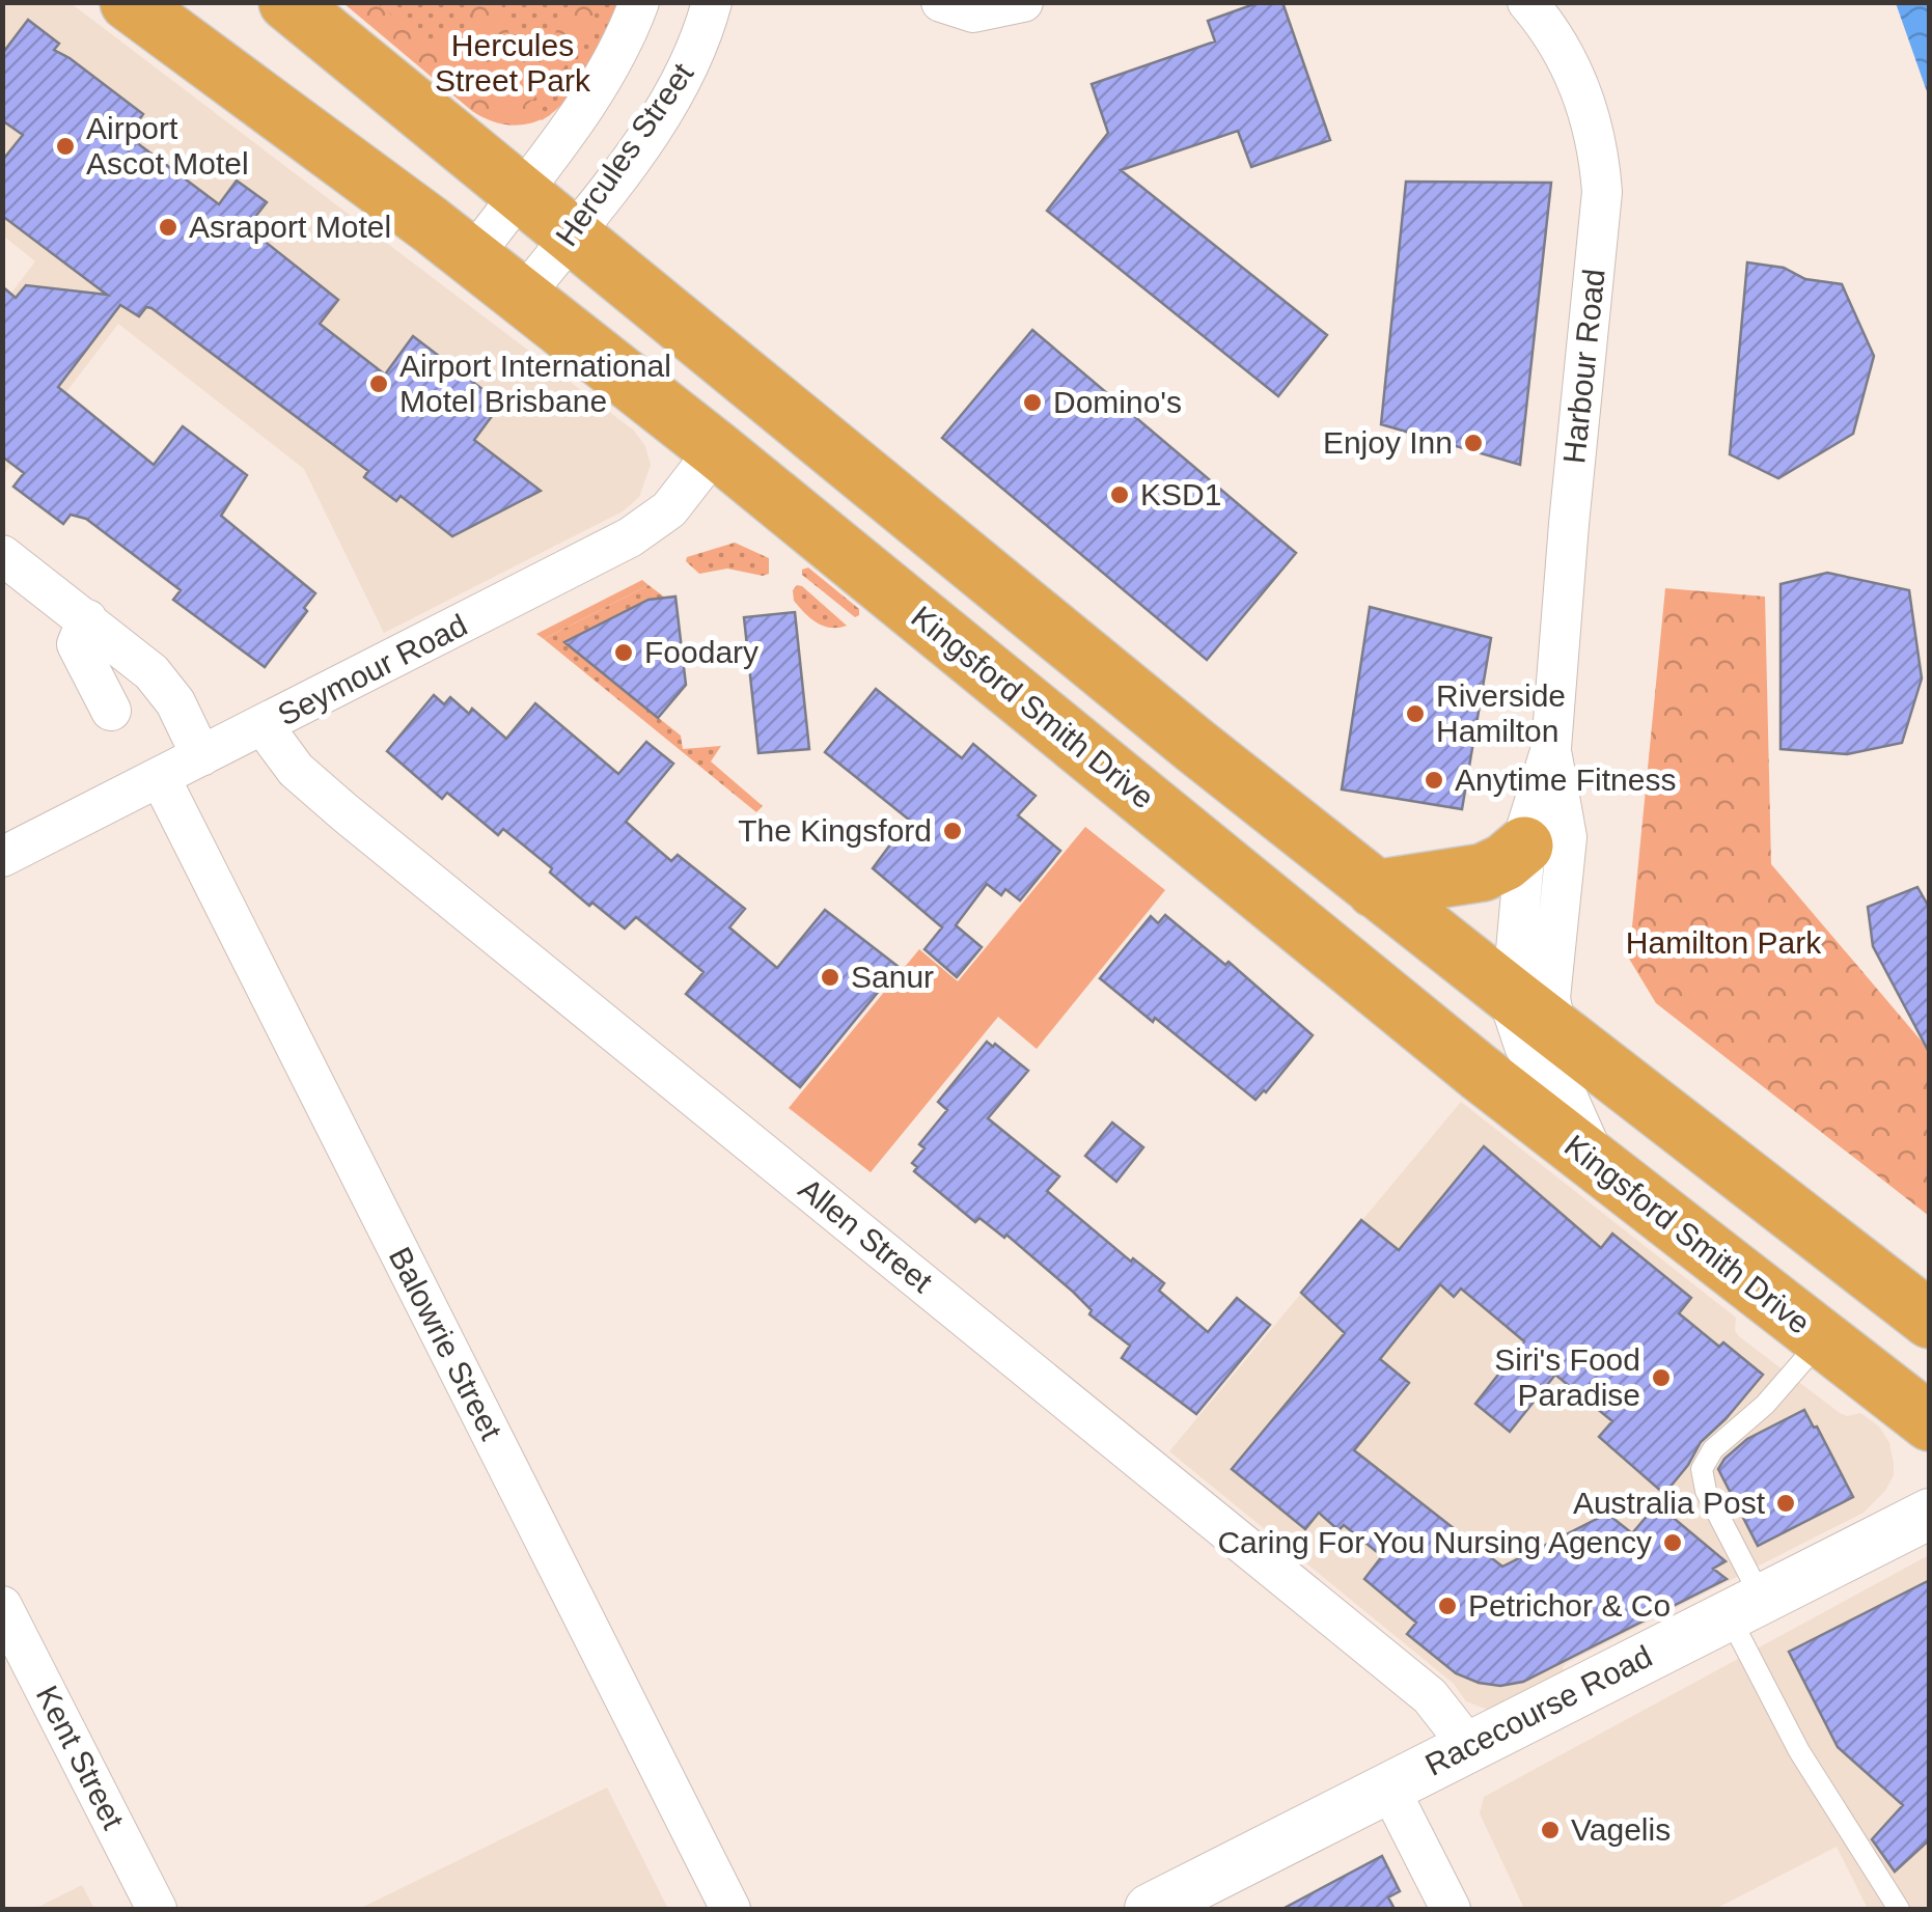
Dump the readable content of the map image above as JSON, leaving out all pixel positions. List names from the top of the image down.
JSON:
{
  "streets": {
    "highway": ["Kingsford Smith Drive"],
    "street": [
      "Hercules Street",
      "Harbour Road",
      "Seymour Road",
      "Allen Street",
      "Balowrie Street",
      "Racecourse Road",
      "Kent Street"
    ]
  },
  "crossings": [
    ["Hercules Street", "Kingsford Smith Drive"],
    ["Harbour Road", "Kingsford Smith Drive"],
    ["Seymour Road", "Kingsford Smith Drive"],
    ["Seymour Road", "Allen Street"],
    ["Seymour Road", "Balowrie Street"],
    ["Allen Street", "Racecourse Road"]
  ],
  "parks": ["Hercules Street Park", "Hamilton Park"],
  "places": [
    "Airport Ascot Motel",
    "Asraport Motel",
    "Airport International Motel Brisbane",
    "Domino's",
    "Enjoy Inn",
    "KSD1",
    "Foodary",
    "Riverside Hamilton",
    "Anytime Fitness",
    "The Kingsford",
    "Sanur",
    "Siri's Food Paradise",
    "Australia Post",
    "Caring For You Nursing Agency",
    "Petrichor & Co",
    "Vagelis"
  ]
}
